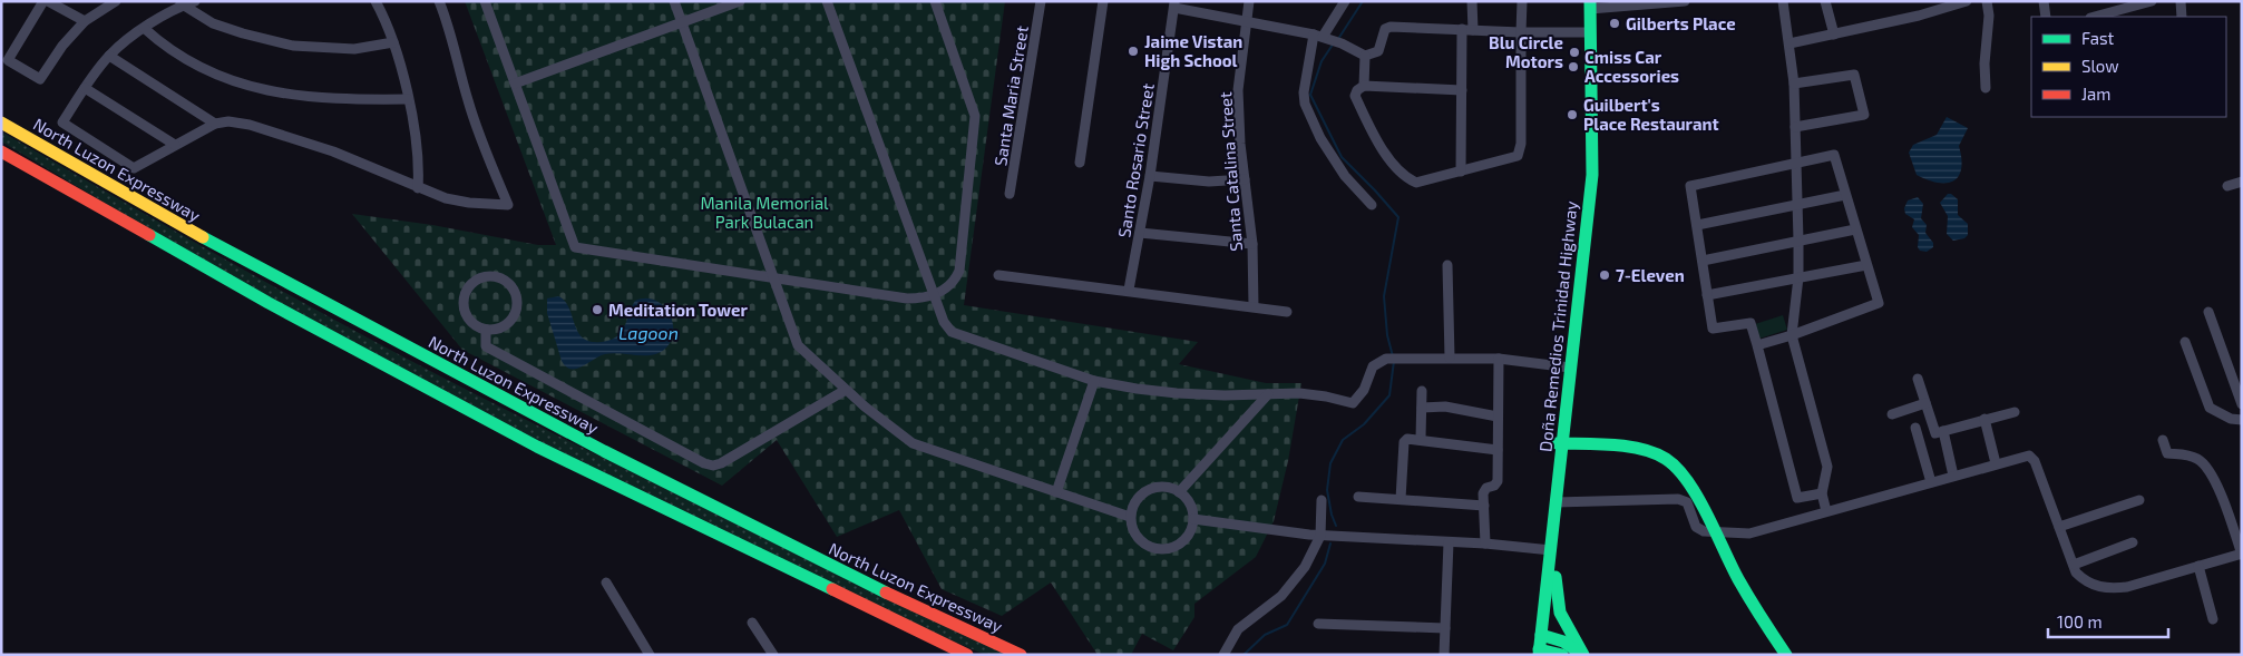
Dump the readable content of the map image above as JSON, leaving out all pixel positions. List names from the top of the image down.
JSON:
{
  "streets": {
    "main road": ["North Luzon Expressway", "Doña Remedios Trinidad Highway"],
    "street": ["Santa Maria Street", "Santo Rosario Street", "Santa Catalina Street"]
  },
  "water": ["Lagoon"],
  "parks": ["Manila Memorial Park Bulacan"],
  "places": [
    "Gilberts Place",
    "Jaime Vistan High School",
    "Blu Circle Motors",
    "Cmiss Car Accessories",
    "Guilbert's Place Restaurant",
    "7-Eleven",
    "Meditation Tower"
  ],
  "legend": ["Fast", "Slow", "Jam"],
  "scale_bar": "100 m"
}
